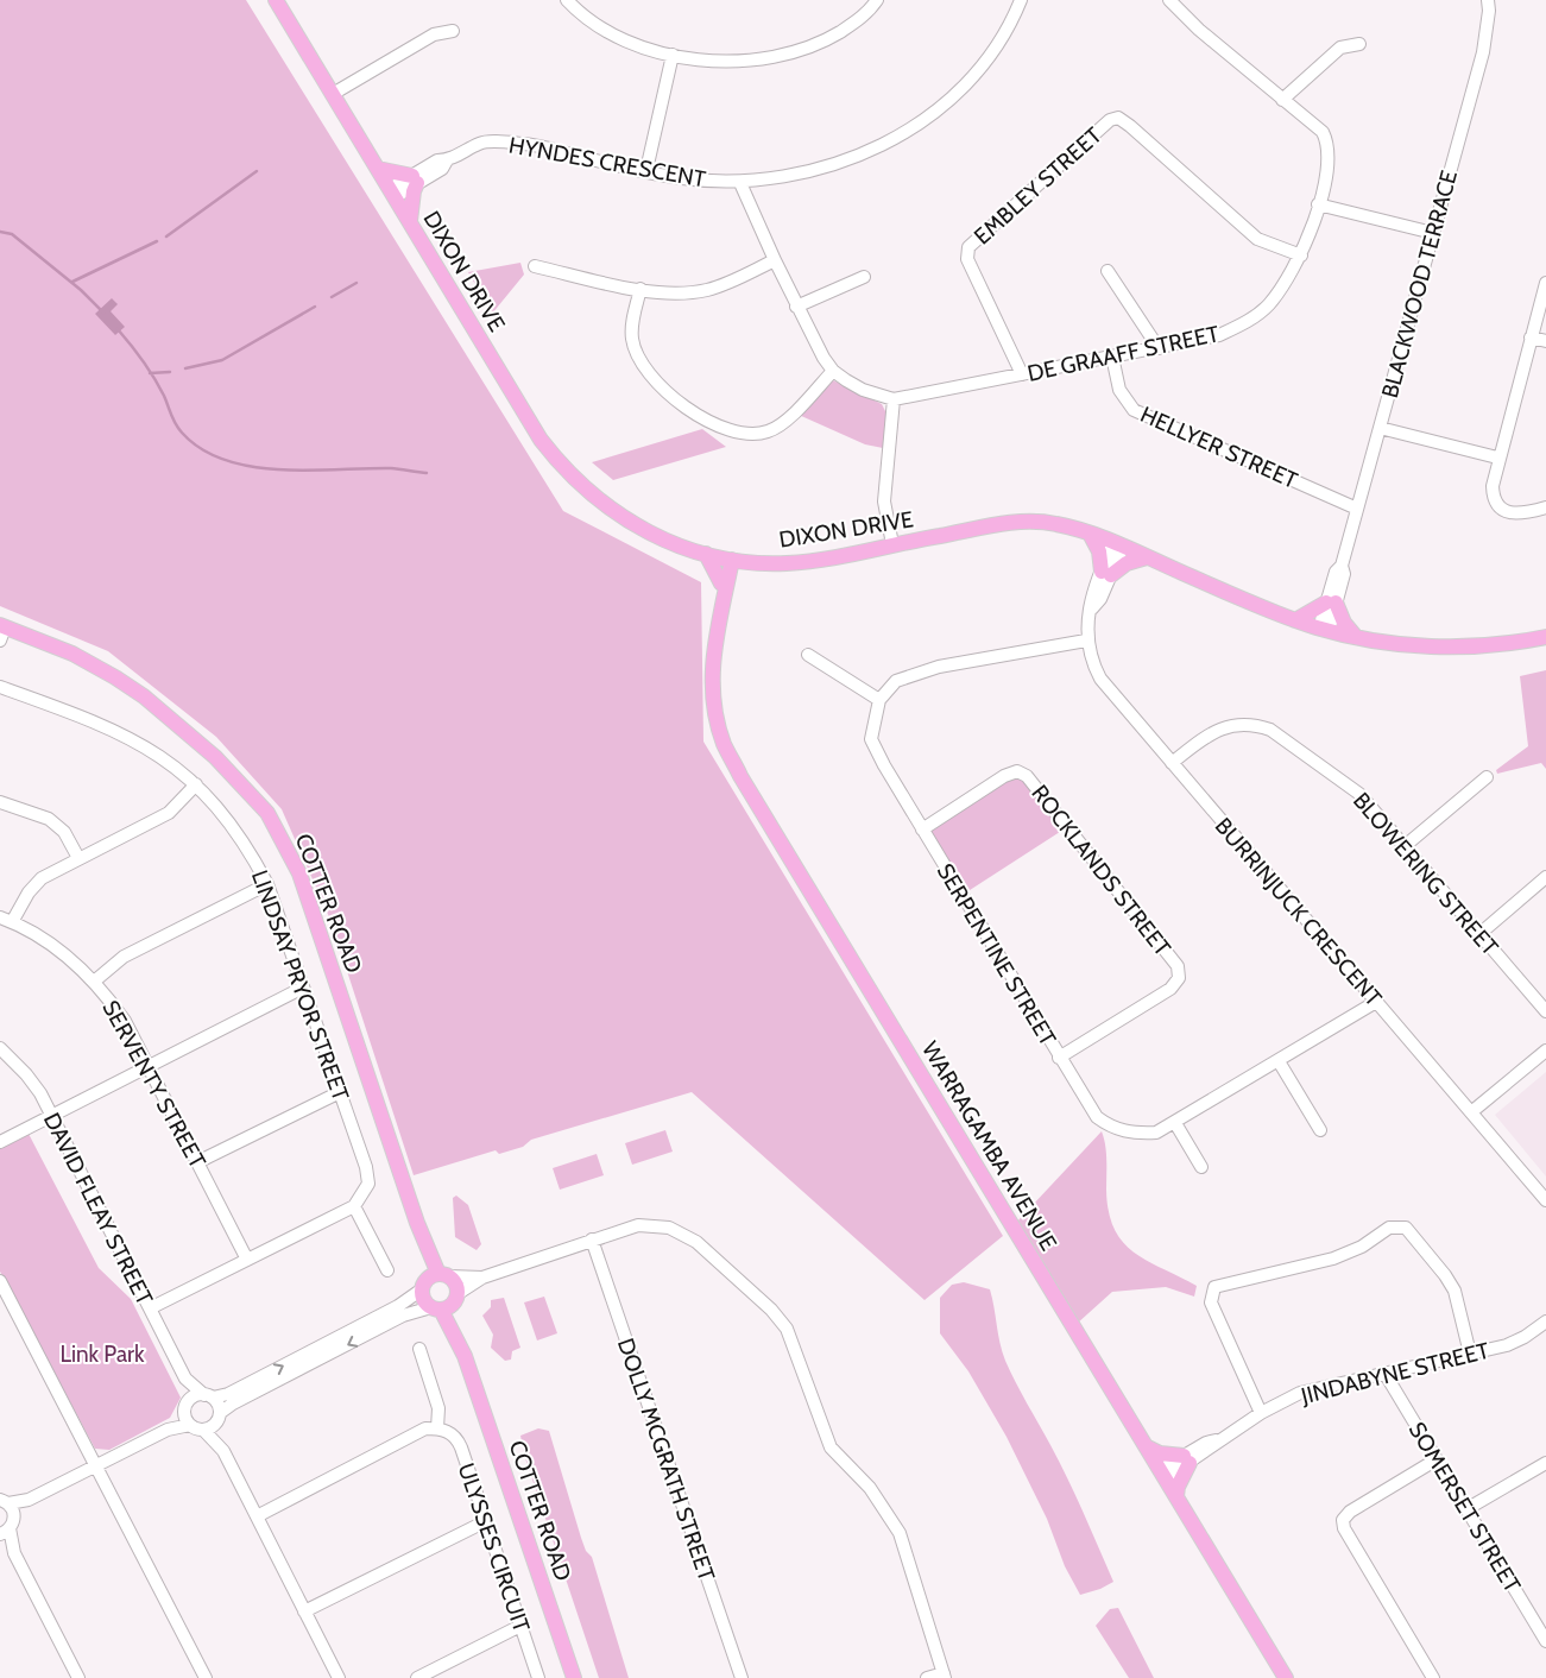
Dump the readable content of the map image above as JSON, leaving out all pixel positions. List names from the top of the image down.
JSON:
{
  "streets": {
    "main road": ["DIXON DRIVE", "COTTER ROAD", "WARRAGAMBA AVENUE"],
    "street": [
      "HYNDES CRESCENT",
      "EMBLEY STREET",
      "BLACKWOOD TERRACE",
      "DE GRAAFF STREET",
      "HELLYER STREET",
      "ROCKLANDS STREET",
      "BLOWERING STREET",
      "BURRINJUCK CRESCENT",
      "SERPENTINE STREET",
      "LINDSAY PRYOR STREET",
      "SERVENTY STREET",
      "DAVID FLEAY STREET",
      "JINDABYNE STREET",
      "DOLLY MCGRATH STREET",
      "SOMERSET STREET",
      "ULYSSES CIRCUIT"
    ]
  },
  "crossings": [
    ["HYNDES CRESCENT", "DIXON DRIVE"],
    ["HYNDES CRESCENT", "DE GRAAFF STREET"],
    ["EMBLEY STREET", "DE GRAAFF STREET"],
    ["DIXON DRIVE", "BLACKWOOD TERRACE"],
    ["DIXON DRIVE", "BURRINJUCK CRESCENT"],
    ["DIXON DRIVE", "WARRAGAMBA AVENUE"],
    ["BLACKWOOD TERRACE", "HELLYER STREET"],
    ["DE GRAAFF STREET", "HELLYER STREET"],
    ["ROCKLANDS STREET", "SERPENTINE STREET"],
    ["BLOWERING STREET", "BURRINJUCK CRESCENT"],
    ["BURRINJUCK CRESCENT", "SERPENTINE STREET"],
    ["WARRAGAMBA AVENUE", "JINDABYNE STREET"],
    ["JINDABYNE STREET", "SOMERSET STREET"]
  ],
  "parks": ["Link Park"]
}
